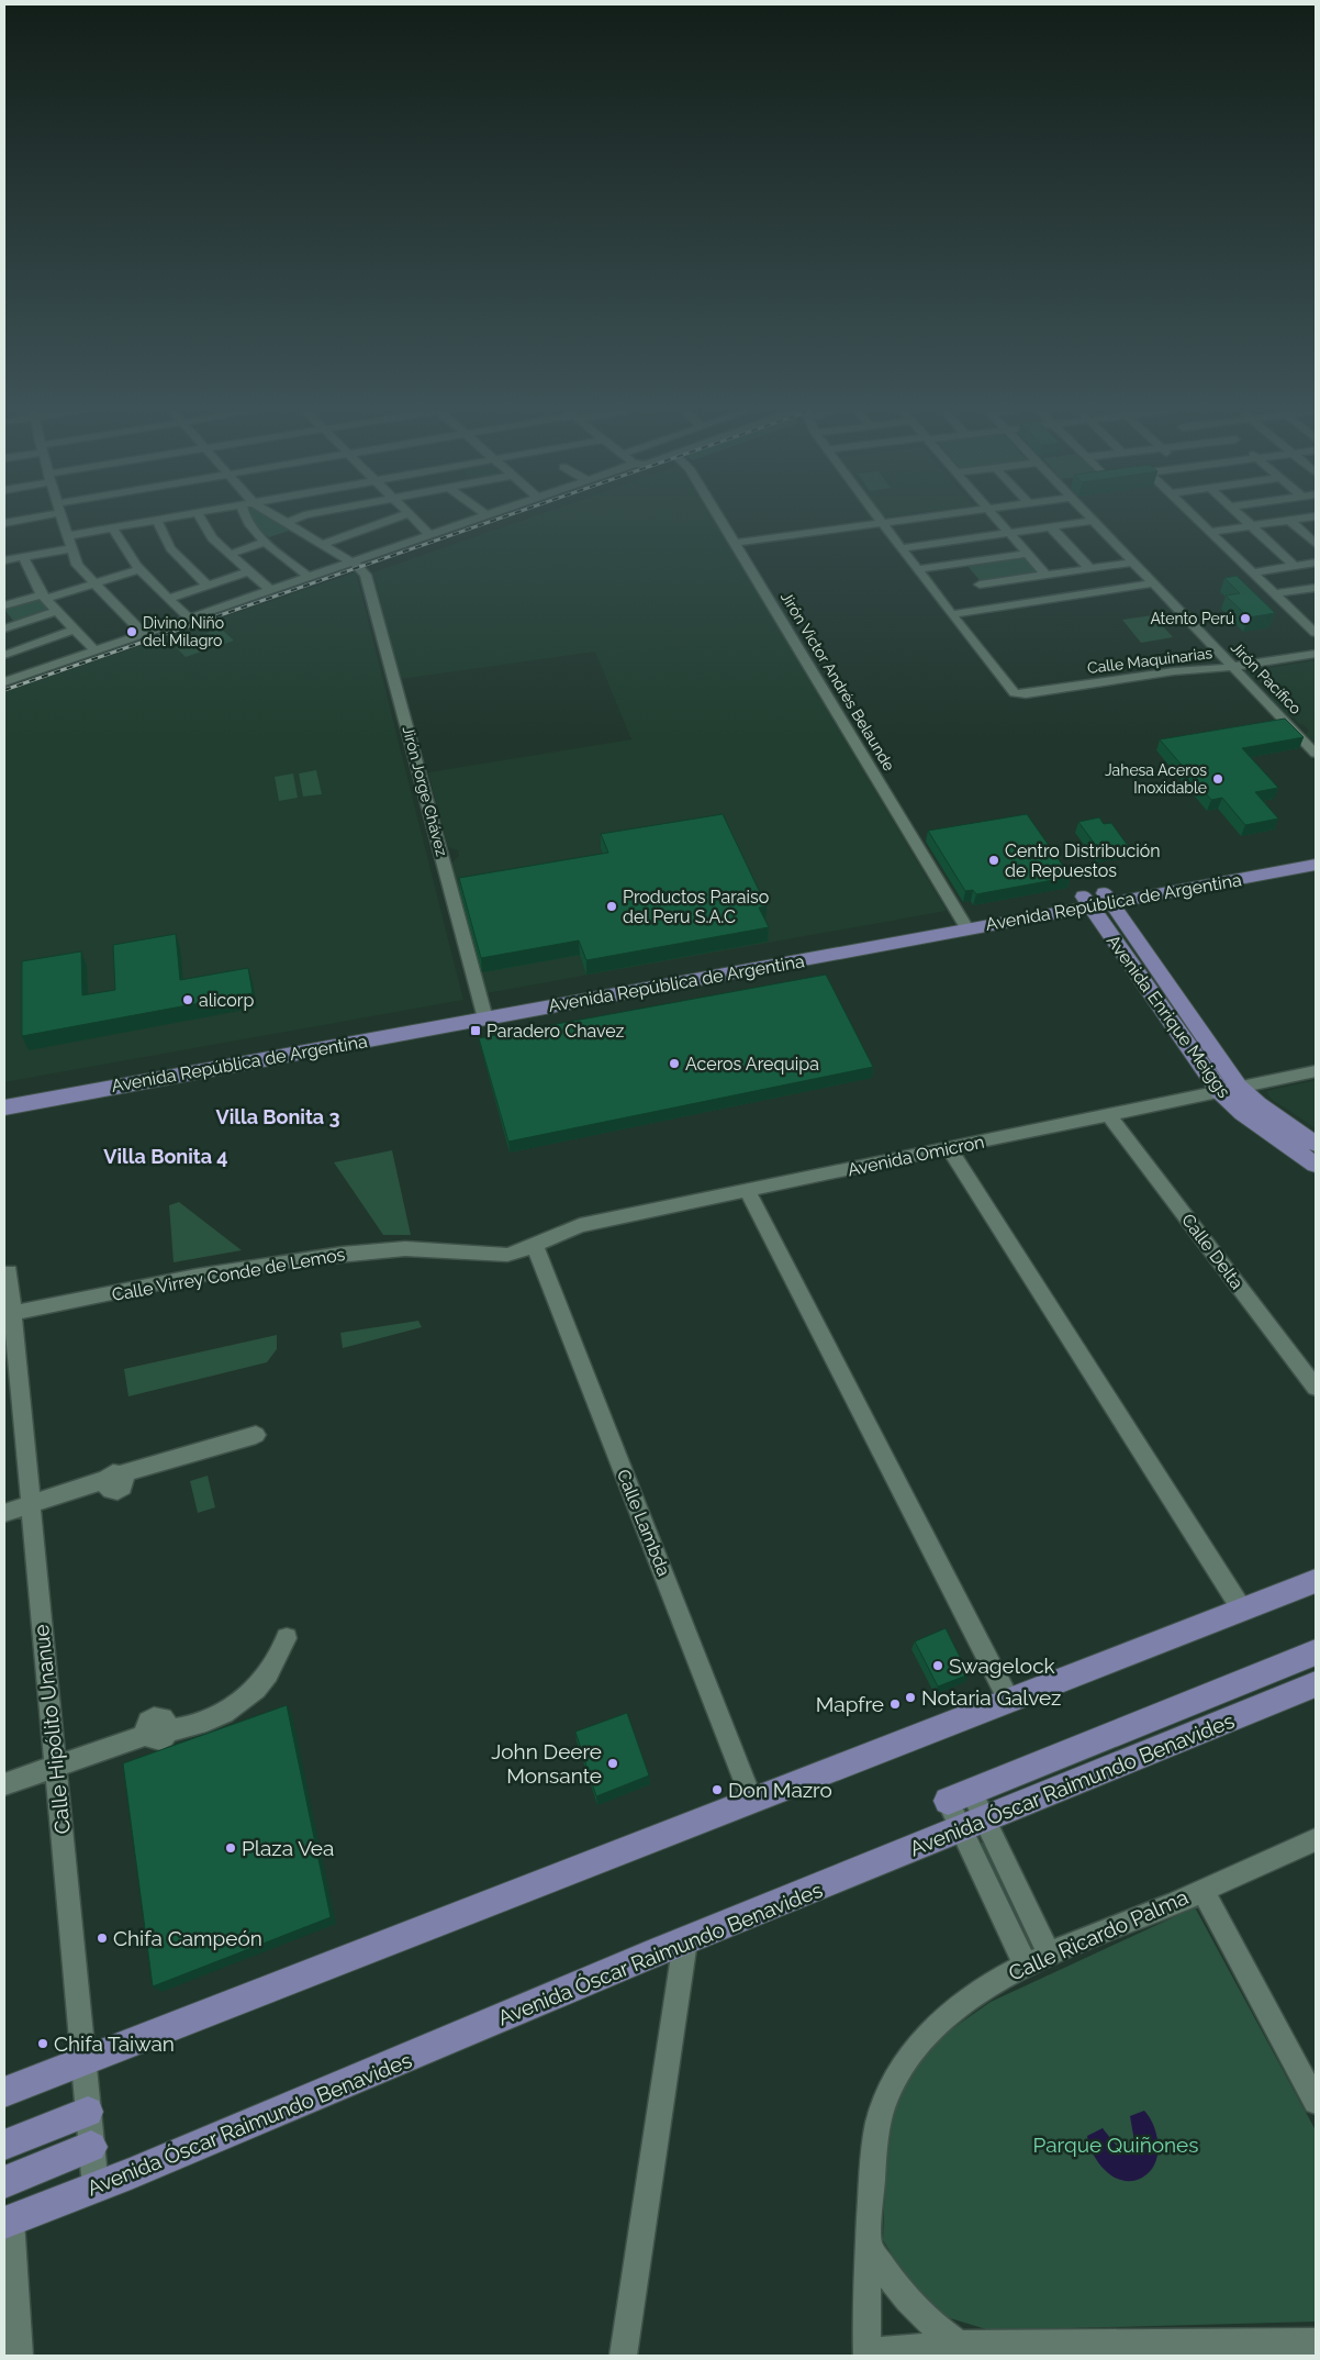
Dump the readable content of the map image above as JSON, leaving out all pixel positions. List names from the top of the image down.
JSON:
{
  "streets": {
    "main road": ["Avenida República de Argentina", "Avenida Enrique Meiggs", "Avenida Óscar Raimundo Benavides"],
    "street": [
      "Calle Maquinarias",
      "Jirón Pacífico",
      "Jirón Victor Andrés Belaunde",
      "Jirón Jorge Chávez",
      "Avenida Omicron",
      "Calle Delta",
      "Calle Virrey Conde de Lemos",
      "Calle Lambda",
      "Calle Hipólito Unanue",
      "Calle Ricardo Palma"
    ]
  },
  "crossings": [
    ["Calle Maquinarias", "Jirón Pacífico"],
    ["Jirón Victor Andrés Belaunde", "Avenida República de Argentina"],
    ["Jirón Jorge Chávez", "Avenida República de Argentina"],
    ["Avenida República de Argentina", "Avenida Enrique Meiggs"],
    ["Avenida Enrique Meiggs", "Avenida Omicron"],
    ["Avenida Omicron", "Calle Delta"],
    ["Avenida Omicron", "Calle Virrey Conde de Lemos"],
    ["Avenida Omicron", "Calle Lambda"],
    ["Calle Virrey Conde de Lemos", "Calle Lambda"],
    ["Calle Virrey Conde de Lemos", "Calle Hipólito Unanue"],
    ["Calle Hipólito Unanue", "Avenida Óscar Raimundo Benavides"]
  ],
  "districts": ["Villa Bonita 3", "Villa Bonita 4"],
  "parks": ["Parque Quiñones"],
  "places": {
    "other": [
      "Atento Perú",
      "Divino Niño del Milagro",
      "Jahesa Aceros Inoxidable",
      "Centro Distribución de Repuestos",
      "Productos Paraiso del Peru S.A.C",
      "alicorp",
      "Aceros Arequipa",
      "Swagelock",
      "Notaria Galvez",
      "Mapfre",
      "John Deere Monsante",
      "Don Mazro",
      "Plaza Vea",
      "Chifa Campeón",
      "Chifa Taiwan"
    ],
    "transit": ["Paradero Chavez"]
  }
}
